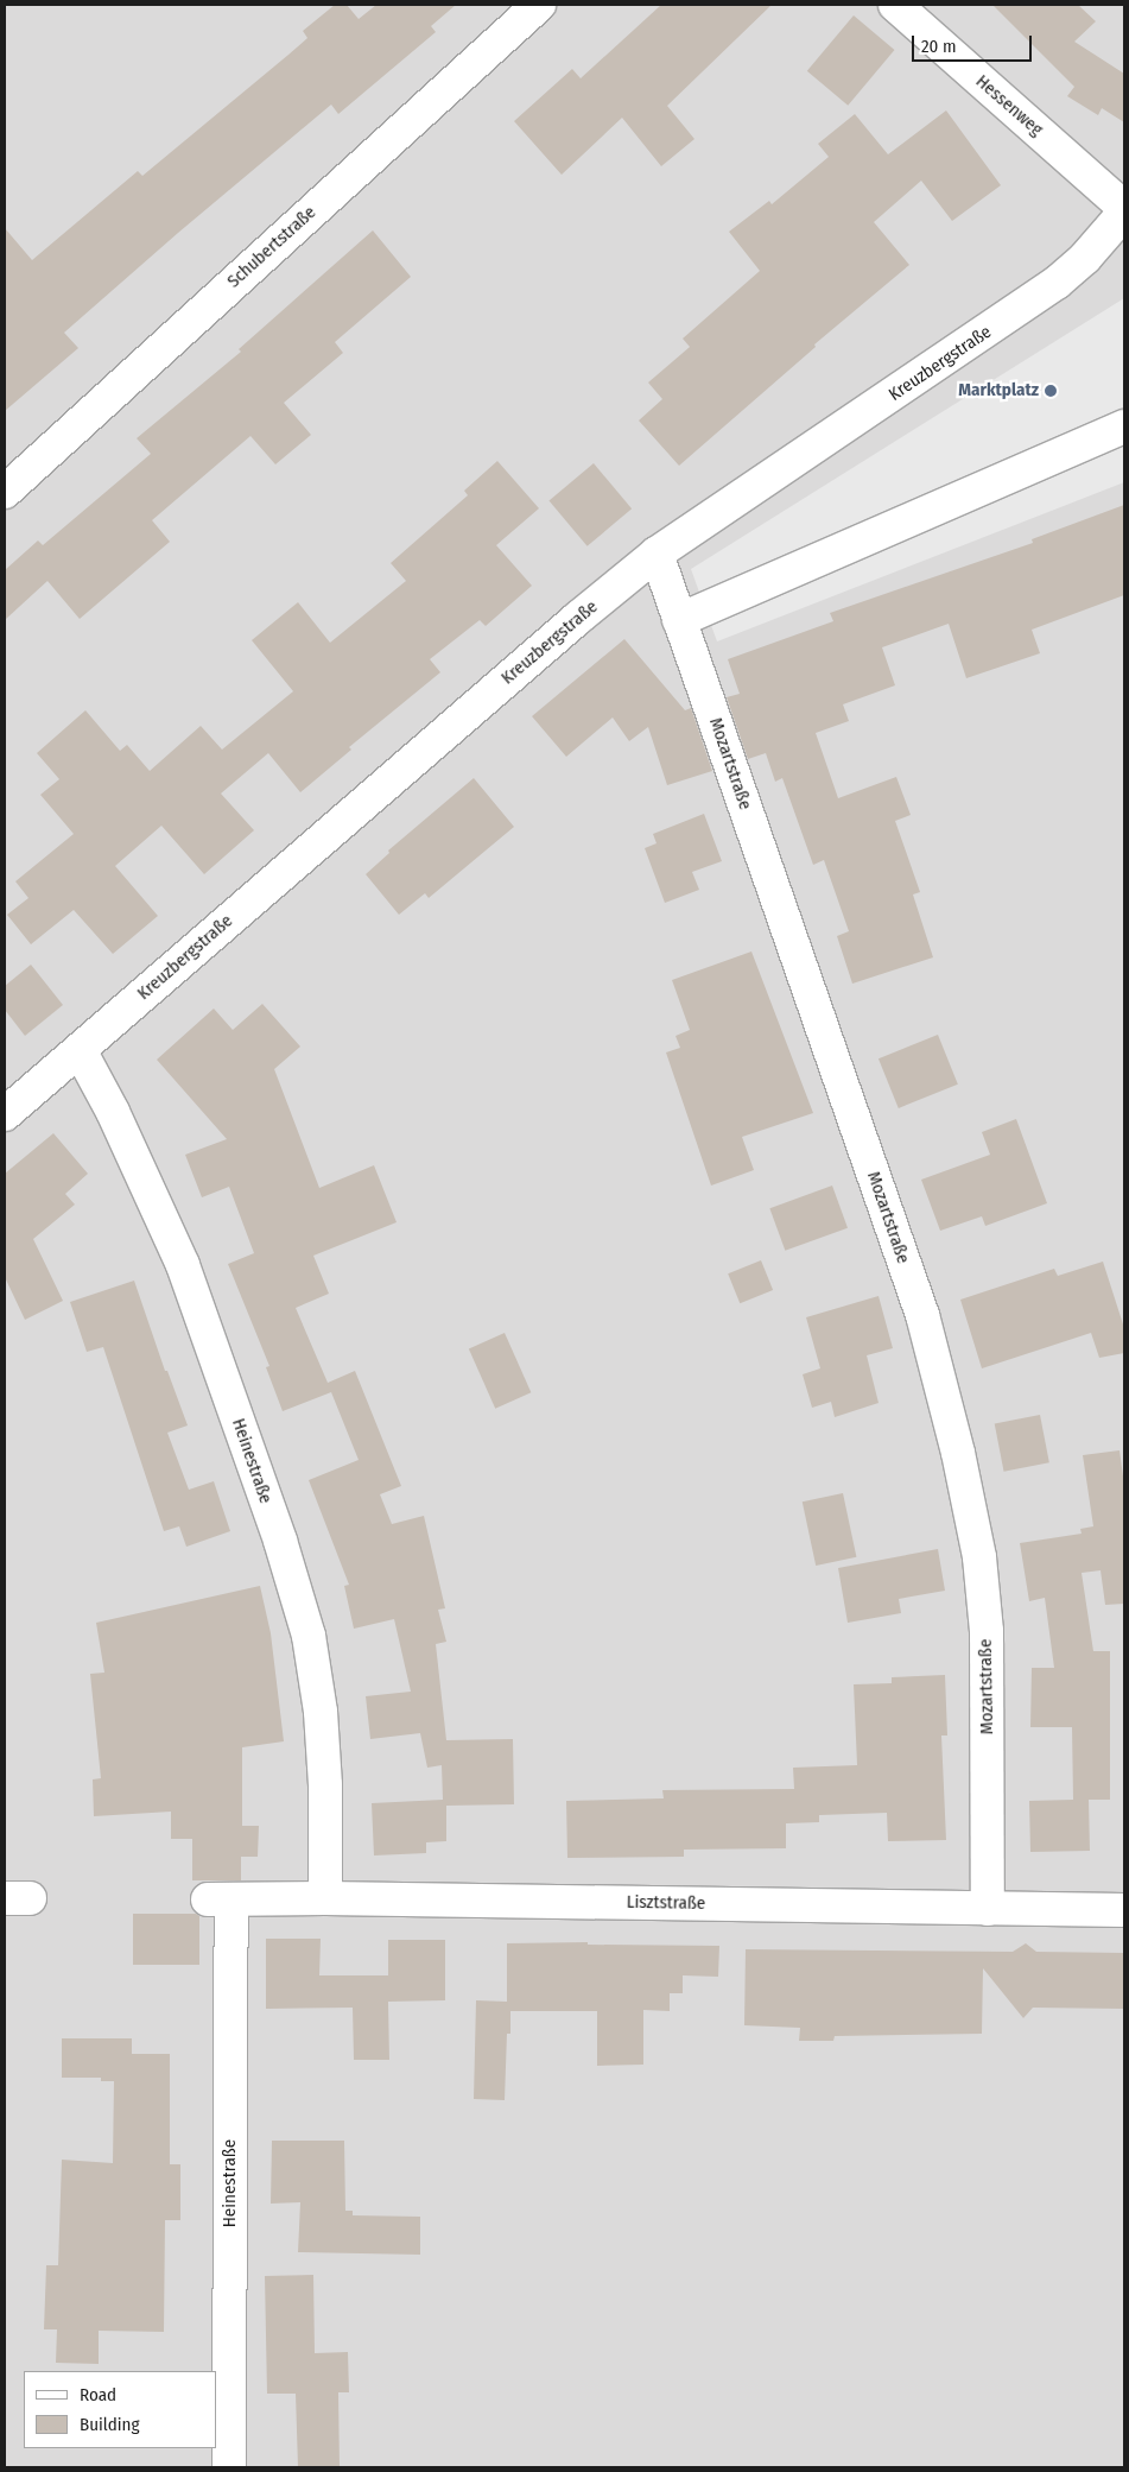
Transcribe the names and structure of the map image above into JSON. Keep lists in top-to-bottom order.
{
  "streets": {
    "street": [
      "Hessenweg",
      "Schubertstraße",
      "Kreuzbergstraße",
      "Mozartstraße",
      "Heinestraße",
      "Lisztstraße"
    ]
  },
  "crossings": [
    ["Kreuzbergstraße", "Mozartstraße"],
    ["Kreuzbergstraße", "Heinestraße"],
    ["Mozartstraße", "Lisztstraße"],
    ["Heinestraße", "Lisztstraße"]
  ],
  "places": ["Marktplatz"],
  "legend": ["Road", "Building"],
  "scale_bar": "20 m"
}
